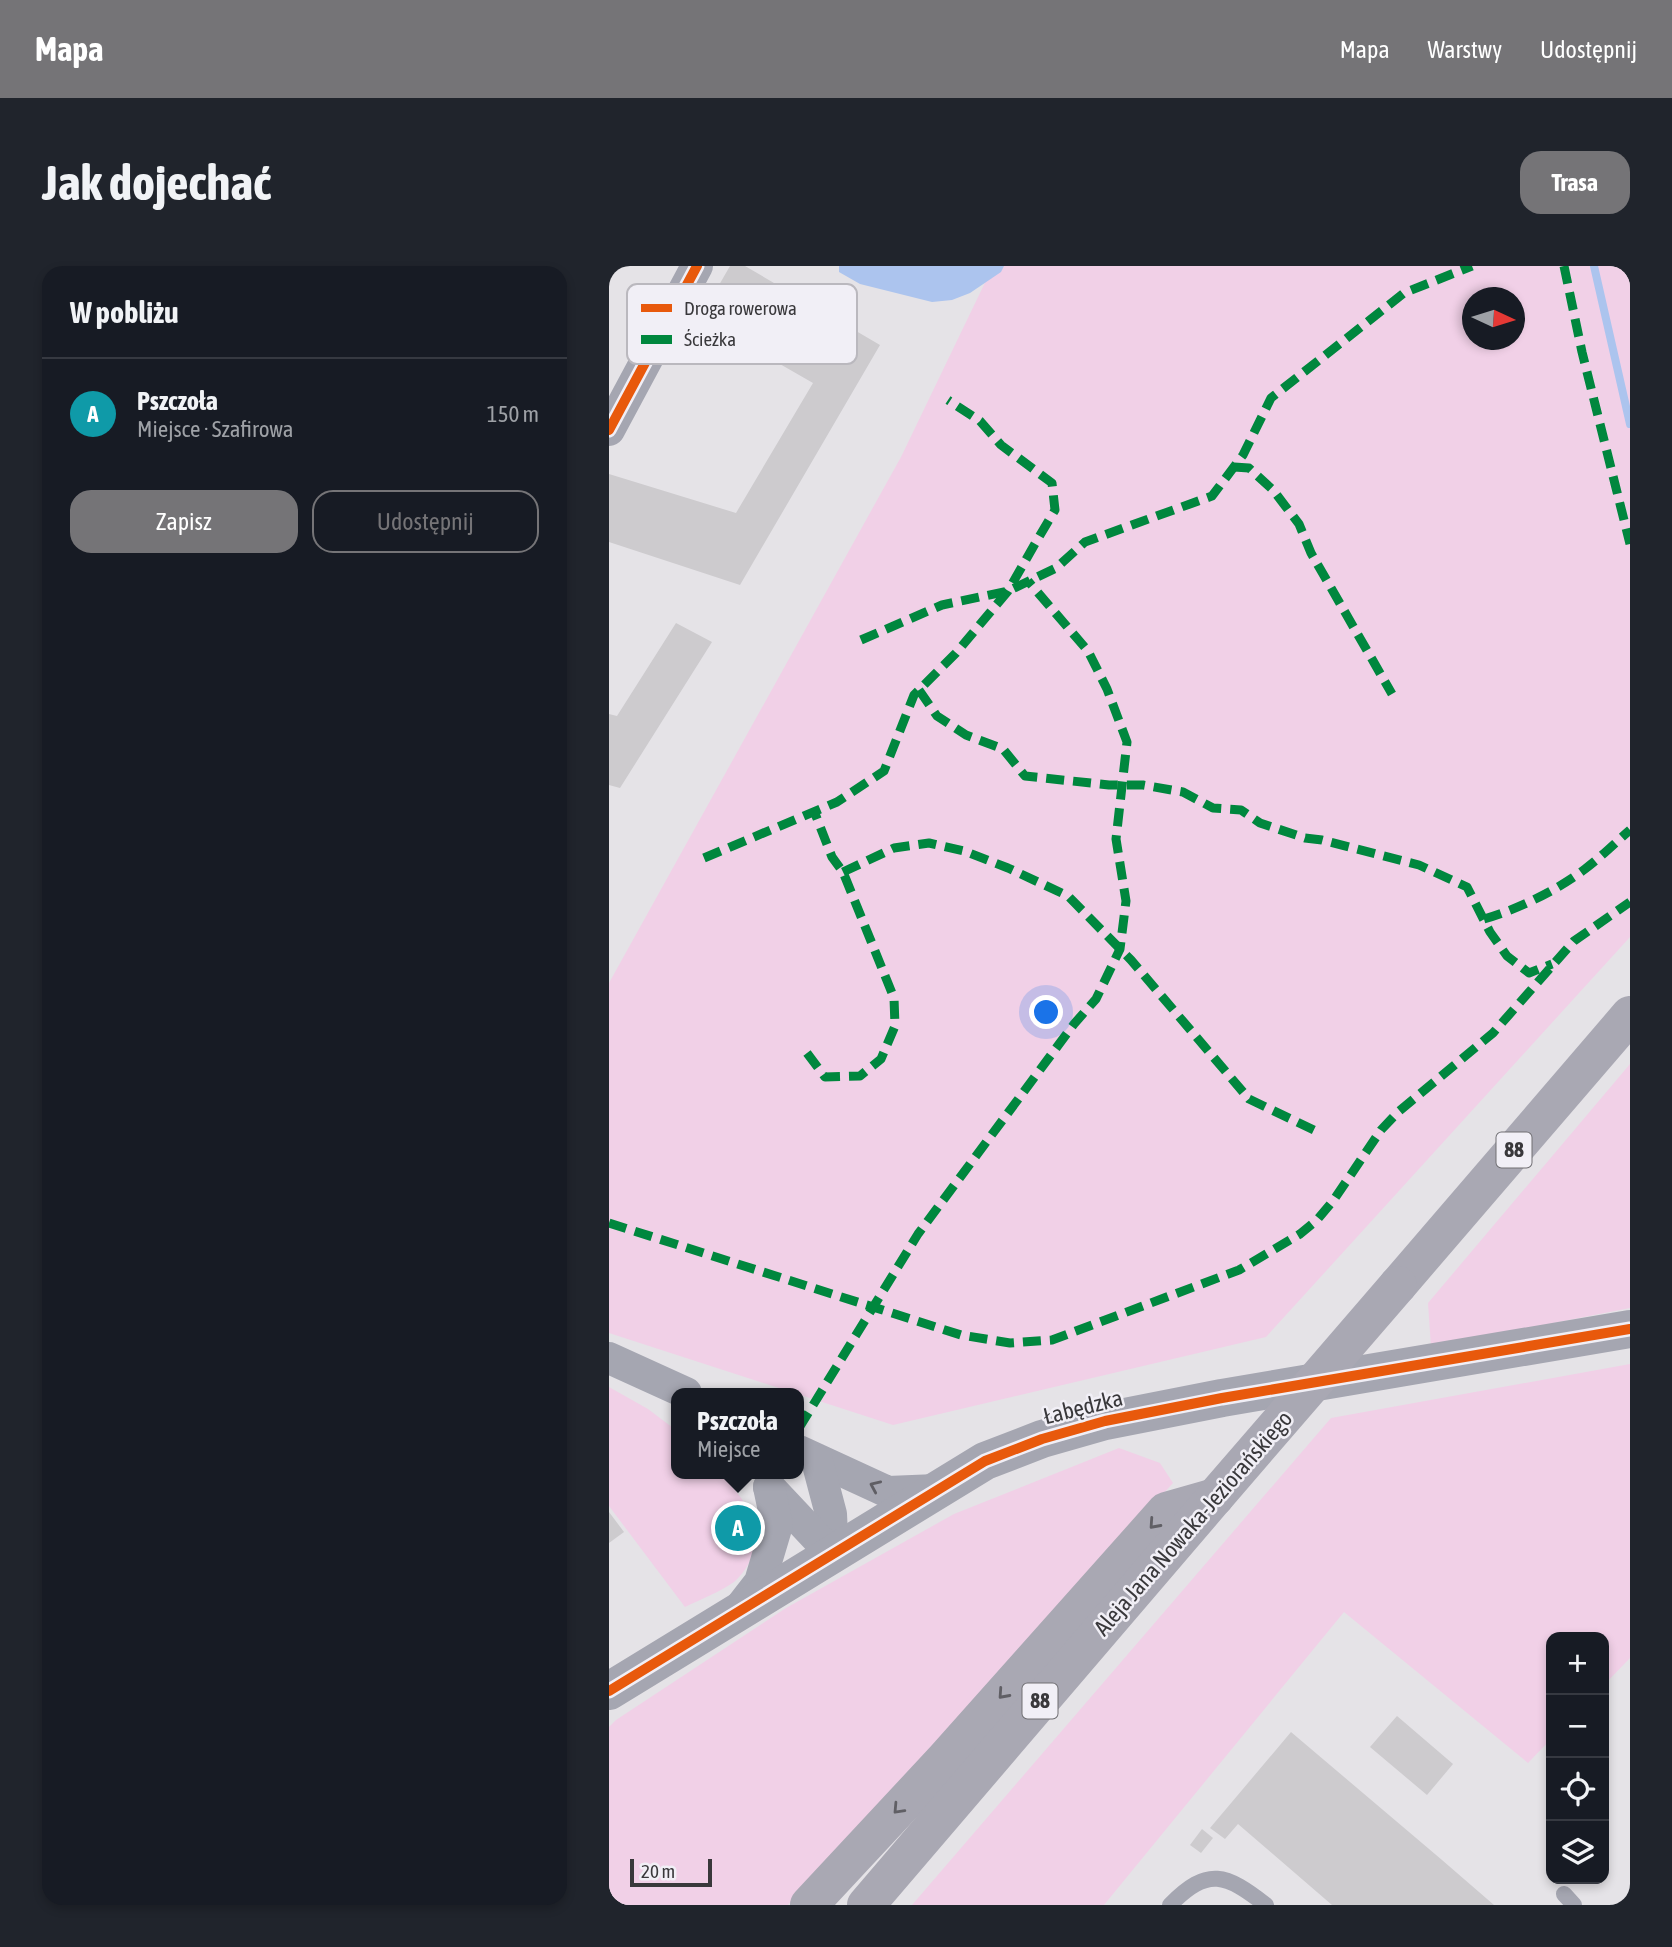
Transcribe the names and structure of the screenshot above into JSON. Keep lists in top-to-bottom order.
{
  "streets": {
    "main road": ["88", "Aleja Jana Nowaka-Jeziorańskiego"],
    "street": ["Łabędzka"]
  },
  "legend": ["Droga rowerowa", "Ścieżka"],
  "scale_bar": "20 m",
  "north": "right",
  "page": {
    "header": "Mapa",
    "nav": ["Mapa", "Warstwy", "Udostępnij"],
    "buttons": [
      "Trasa",
      ["Zapisz", "Udostępnij"]
    ],
    "title": "Jak dojechać",
    "heading": "W pobliżu",
    "list": [
      {
        "mark": "A",
        "name": "Pszczoła",
        "note": "Miejsce · Szafirowa",
        "value": "150 m"
      }
    ],
    "popup": ["Pszczoła", "Miejsce"],
    "pins": "A",
    "map_buttons": ["+", "−"],
    "scale": "20 m"
  }
}
